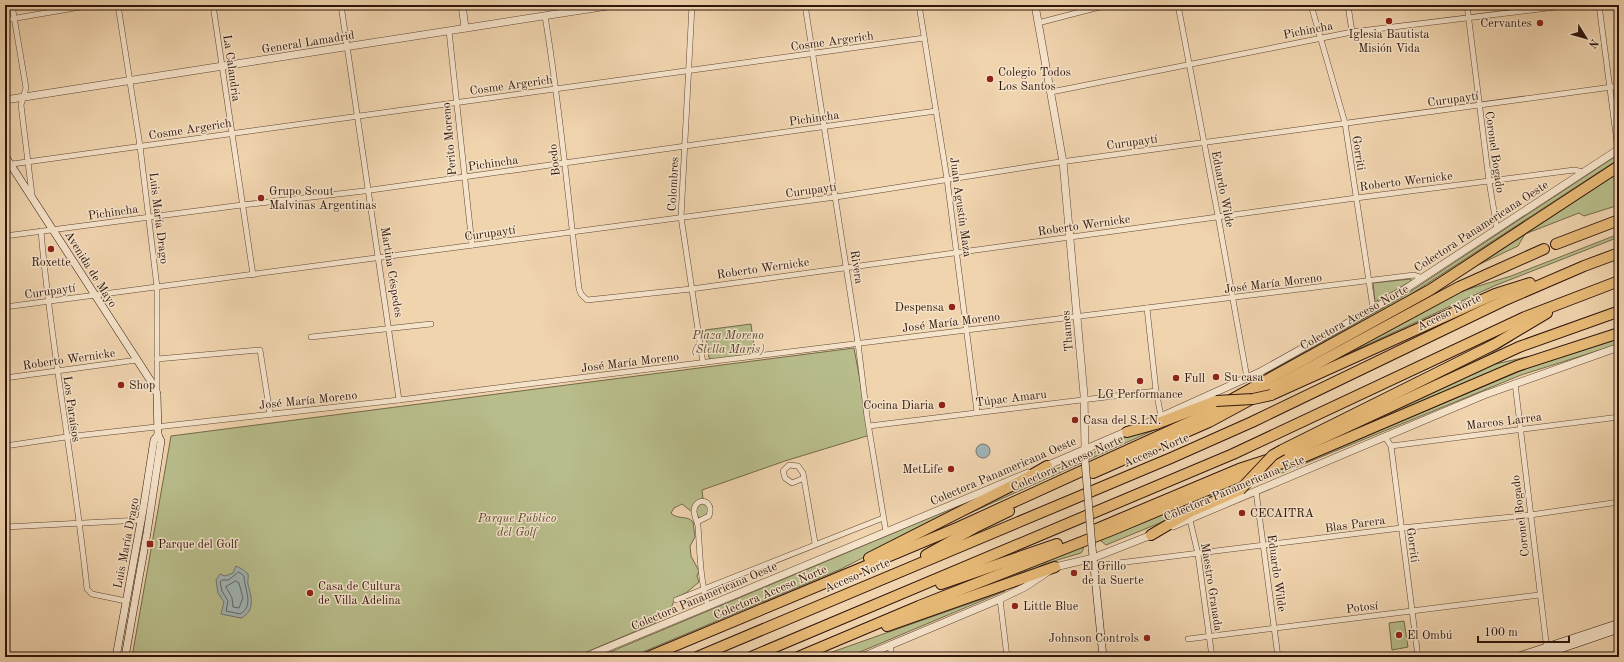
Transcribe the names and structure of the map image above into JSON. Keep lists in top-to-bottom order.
{
  "streets": {
    "highway": ["Acceso Norte", "Colectora Acceso Norte"],
    "street": [
      "Pichincha",
      "Cosme Argerich",
      "General Lamadrid",
      "La Calandria",
      "Curupaytí",
      "Perito Moreno",
      "Coronel Bogado",
      "Gorriti",
      "Boedo",
      "Roberto Wernicke",
      "Colombres",
      "Eduardo Wilde",
      "Juan Agustín Maza",
      "Luis María Drago",
      "Colectora Panamericana Oeste",
      "Rivera",
      "Avenida de Mayo",
      "Martina Céspedes",
      "José María Moreno",
      "Thames",
      "Túpac Amaru",
      "Los Paraísos",
      "Marcos Larrea",
      "Colectora Panamericana Este",
      "Blas Parera",
      "Maestro Granada",
      "Potosí"
    ]
  },
  "crossings": [
    ["Pichincha", "La Calandria"],
    ["Pichincha", "Perito Moreno"],
    ["Pichincha", "Coronel Bogado"],
    ["Pichincha", "Gorriti"],
    ["Pichincha", "Boedo"],
    ["Pichincha", "Colombres"],
    ["Pichincha", "Eduardo Wilde"],
    ["Pichincha", "Juan Agustín Maza"],
    ["Pichincha", "Luis María Drago"],
    ["Pichincha", "Rivera"],
    ["Pichincha", "Avenida de Mayo"],
    ["Pichincha", "Martina Céspedes"],
    ["Pichincha", "Thames"],
    ["Pichincha", "Los Paraísos"],
    ["Cosme Argerich", "La Calandria"],
    ["Cosme Argerich", "Perito Moreno"],
    ["Cosme Argerich", "Boedo"],
    ["Cosme Argerich", "Colombres"],
    ["Cosme Argerich", "Juan Agustín Maza"],
    ["Cosme Argerich", "Luis María Drago"],
    ["Cosme Argerich", "Rivera"],
    ["Cosme Argerich", "Avenida de Mayo"],
    ["Cosme Argerich", "Martina Céspedes"],
    ["General Lamadrid", "La Calandria"],
    ["General Lamadrid", "Perito Moreno"],
    ["General Lamadrid", "Boedo"],
    ["General Lamadrid", "Luis María Drago"],
    ["General Lamadrid", "Martina Céspedes"],
    ["La Calandria", "Curupaytí"],
    ["Curupaytí", "Perito Moreno"],
    ["Curupaytí", "Coronel Bogado"],
    ["Curupaytí", "Gorriti"],
    ["Curupaytí", "Boedo"],
    ["Curupaytí", "Colombres"],
    ["Curupaytí", "Eduardo Wilde"],
    ["Curupaytí", "Juan Agustín Maza"],
    ["Curupaytí", "Luis María Drago"],
    ["Curupaytí", "Rivera"],
    ["Curupaytí", "Avenida de Mayo"],
    ["Curupaytí", "Martina Céspedes"],
    ["Curupaytí", "Thames"],
    ["Curupaytí", "Los Paraísos"],
    ["Coronel Bogado", "Roberto Wernicke"],
    ["Coronel Bogado", "Colectora Panamericana Oeste"],
    ["Coronel Bogado", "Marcos Larrea"],
    ["Coronel Bogado", "Colectora Panamericana Este"],
    ["Coronel Bogado", "Blas Parera"],
    ["Coronel Bogado", "Potosí"],
    ["Gorriti", "Roberto Wernicke"],
    ["Gorriti", "Colectora Panamericana Oeste"],
    ["Gorriti", "José María Moreno"],
    ["Gorriti", "Marcos Larrea"],
    ["Gorriti", "Colectora Panamericana Este"],
    ["Gorriti", "Blas Parera"],
    ["Gorriti", "Potosí"],
    ["Boedo", "Roberto Wernicke"],
    ["Roberto Wernicke", "Colombres"],
    ["Roberto Wernicke", "Eduardo Wilde"],
    ["Roberto Wernicke", "Juan Agustín Maza"],
    ["Roberto Wernicke", "Colectora Panamericana Oeste"],
    ["Roberto Wernicke", "Rivera"],
    ["Roberto Wernicke", "Avenida de Mayo"],
    ["Roberto Wernicke", "Thames"],
    ["Roberto Wernicke", "Los Paraísos"],
    ["Colombres", "José María Moreno"],
    ["Eduardo Wilde", "Colectora Panamericana Oeste"],
    ["Eduardo Wilde", "José María Moreno"],
    ["Eduardo Wilde", "Colectora Panamericana Este"],
    ["Eduardo Wilde", "Blas Parera"],
    ["Eduardo Wilde", "Potosí"],
    ["Juan Agustín Maza", "José María Moreno"],
    ["Juan Agustín Maza", "Túpac Amaru"],
    ["Luis María Drago", "Avenida de Mayo"],
    ["Luis María Drago", "José María Moreno"],
    ["Luis María Drago", "Los Paraísos"],
    ["Colectora Panamericana Oeste", "Rivera"],
    ["Colectora Panamericana Oeste", "José María Moreno"],
    ["Colectora Panamericana Oeste", "Thames"],
    ["Rivera", "José María Moreno"],
    ["Rivera", "Túpac Amaru"],
    ["Martina Céspedes", "José María Moreno"],
    ["José María Moreno", "Thames"],
    ["José María Moreno", "Los Paraísos"],
    ["Thames", "Túpac Amaru"],
    ["Thames", "Colectora Panamericana Este"],
    ["Thames", "Blas Parera"],
    ["Colectora Panamericana Este", "Maestro Granada"],
    ["Blas Parera", "Maestro Granada"],
    ["Maestro Granada", "Potosí"]
  ],
  "parks": ["Plaza Moreno (Stella Maris)", "Parque Público del Golf"],
  "places": {
    "other": [
      "Iglesia Bautista Misión Vida",
      "Cervantes",
      "Colegio Todos Los Santos",
      "Grupo Scout Malvinas Argentinas",
      "Roxette",
      "Despensa",
      "Su casa",
      "Full",
      "LG Performance",
      "Shop",
      "Cocina Diaria",
      "Casa del S.I.N.",
      "MetLife",
      "CECAITRA",
      "El Grillo de la Suerte",
      "Casa de Cultura de Villa Adelina",
      "Little Blue",
      "El Ombú",
      "Johnson Controls"
    ],
    "transit": ["Parque del Golf"]
  },
  "scale_bar": "100 m",
  "north": "bottom right"
}
